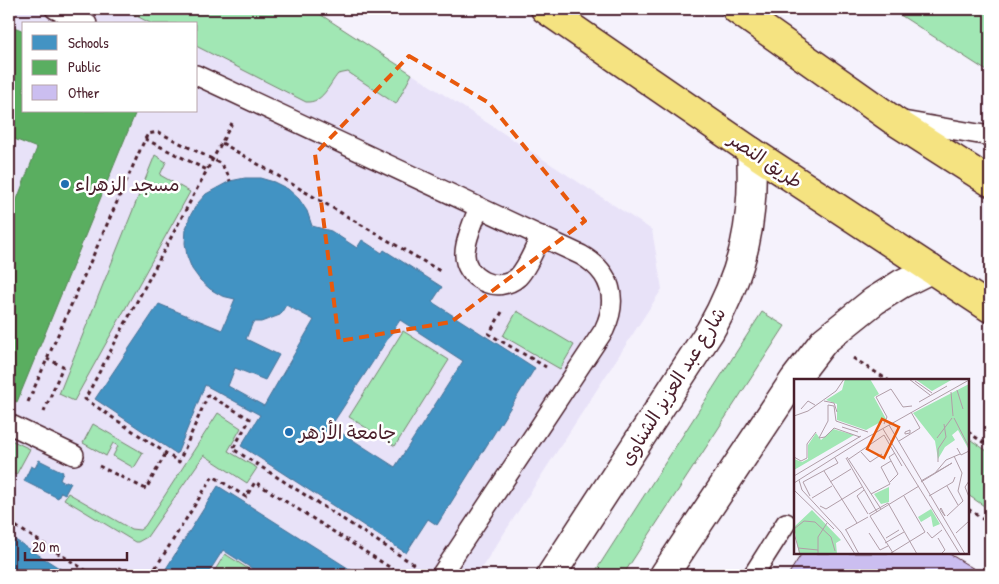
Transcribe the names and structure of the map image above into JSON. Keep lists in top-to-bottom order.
{
  "streets": {
    "highway": ["طريق النصر"],
    "street": ["شارع عبد العزيز الشناوى"]
  },
  "crossings": [
    ["طريق النصر", "شارع عبد العزيز الشناوى"]
  ],
  "places": ["مسجد الزهراء", "جامعة الأزهر"],
  "legend": ["Schools", "Public", "Other"],
  "scale_bar": "20 m"
}
